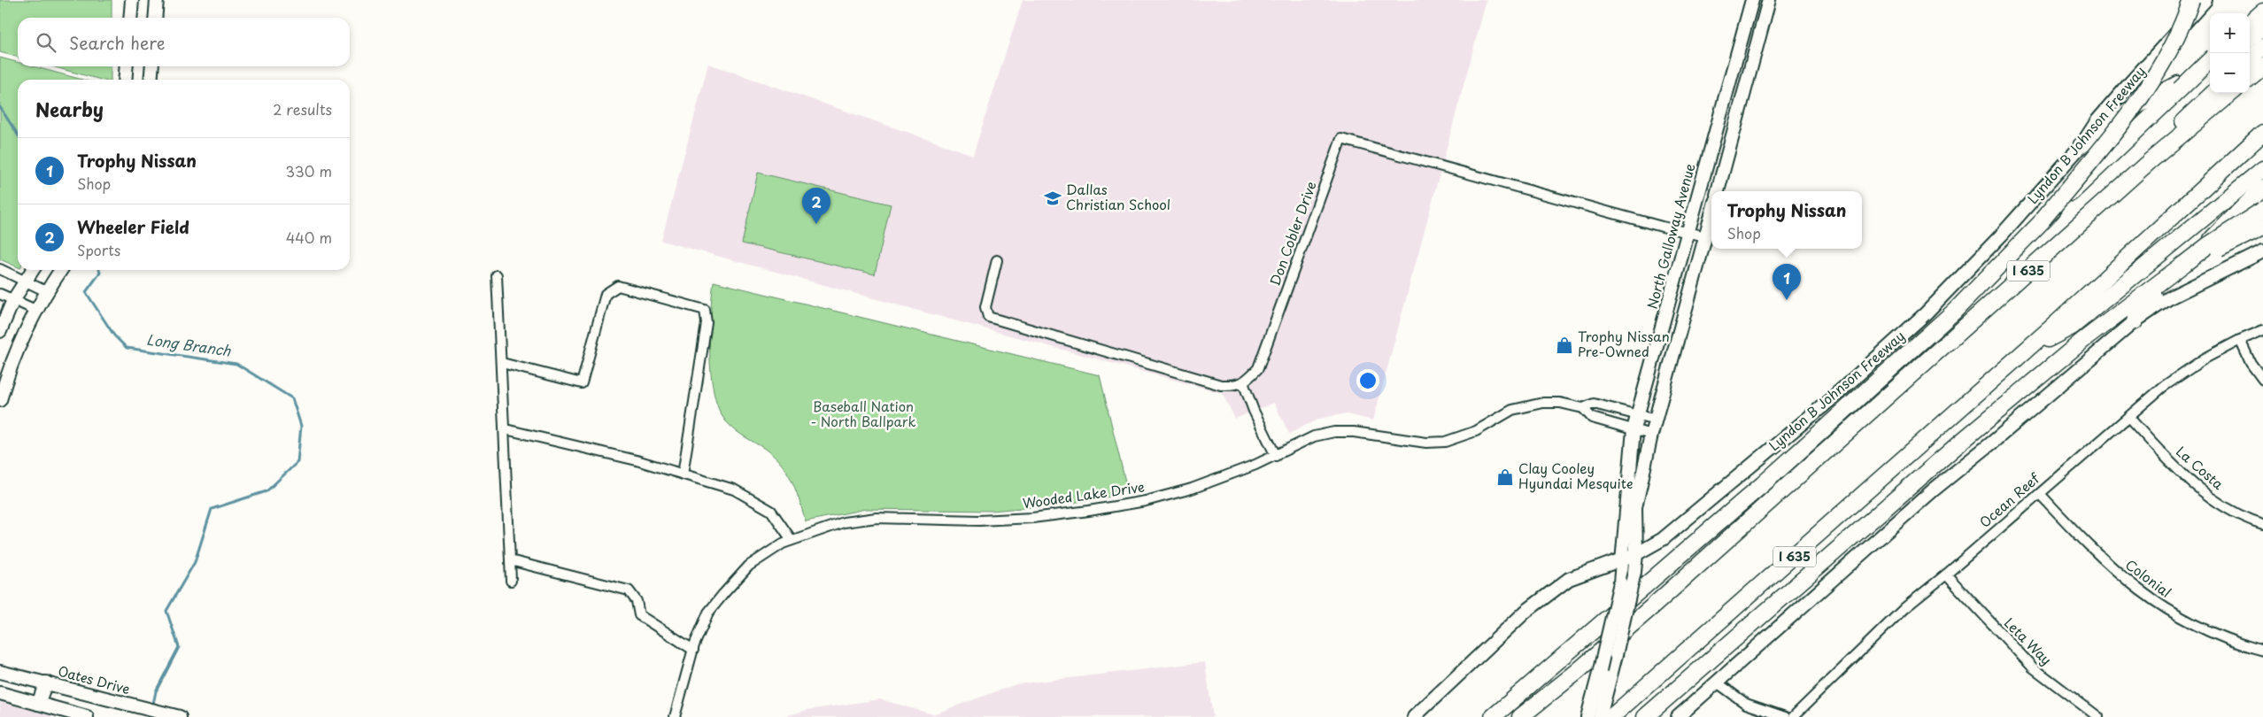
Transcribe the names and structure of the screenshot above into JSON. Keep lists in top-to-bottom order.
{
  "streets": {
    "highway": ["I 635"],
    "main road": ["Lyndon B Johnson Freeway", "North Galloway Avenue", "Oates Drive"],
    "street": [
      "Don Cobler Drive",
      "La Costa",
      "Wooded Lake Drive",
      "Ocean Reef",
      "Colonial",
      "Leta Way"
    ]
  },
  "crossings": [
    ["Lyndon B Johnson Freeway", "North Galloway Avenue"],
    ["Don Cobler Drive", "North Galloway Avenue"],
    ["North Galloway Avenue", "Wooded Lake Drive"],
    ["La Costa", "Ocean Reef"],
    ["Ocean Reef", "Colonial"],
    ["Ocean Reef", "Leta Way"]
  ],
  "water": ["Long Branch"],
  "parks": ["Baseball Nation - North Ballpark"],
  "places": {
    "school or university": ["Dallas Christian School"],
    "shop": ["Trophy Nissan Pre-Owned", "Clay Cooley Hyundai Mesquite"]
  },
  "page": {
    "map_buttons": ["+", "−"],
    "search": "Search here",
    "heading": ["Nearby", "2 results"],
    "list": [
      {
        "mark": "1",
        "name": "Trophy Nissan",
        "note": "Shop",
        "value": "330 m"
      },
      {
        "mark": "2",
        "name": "Wheeler Field",
        "note": "Sports",
        "value": "440 m"
      }
    ],
    "pins": ["2", "1"],
    "popup": ["Trophy Nissan", "Shop"]
  }
}
